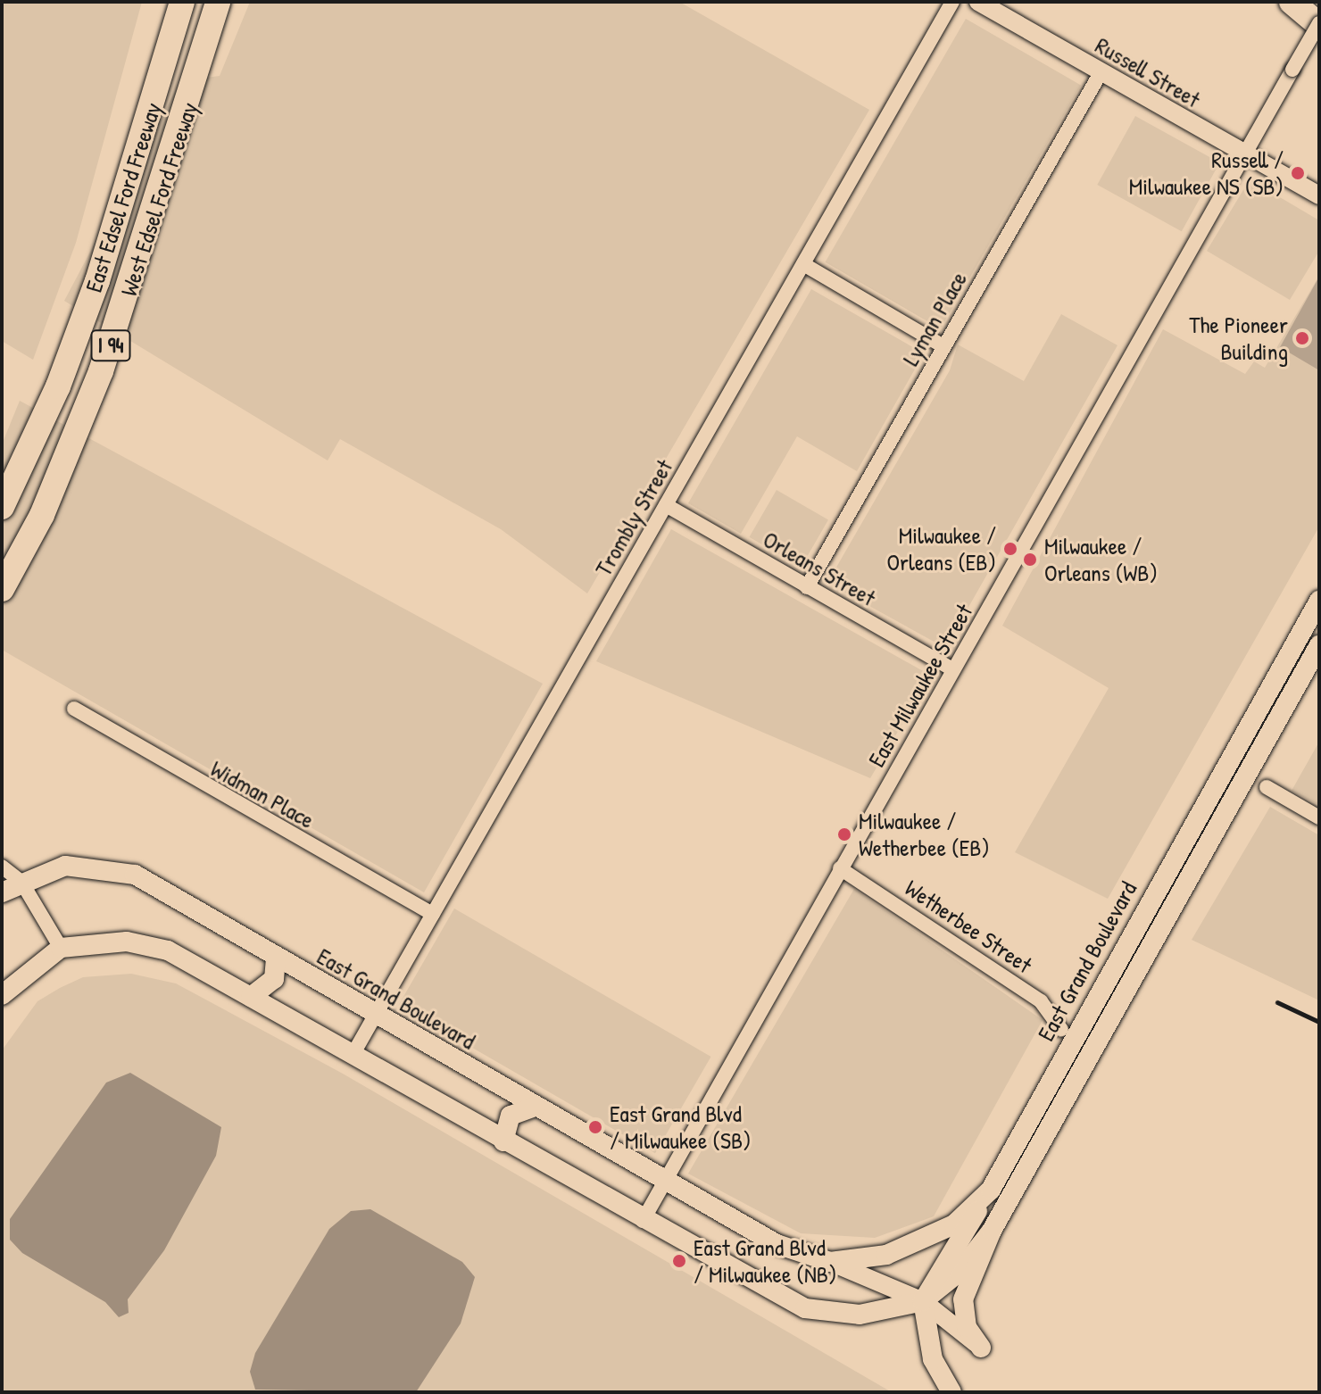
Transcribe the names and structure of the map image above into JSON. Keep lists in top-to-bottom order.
{
  "streets": {
    "highway": ["East Edsel Ford Freeway", "West Edsel Ford Freeway", "I 94"],
    "main road": ["East Grand Boulevard"],
    "street": [
      "Russell Street",
      "Lyman Place",
      "Trombly Street",
      "Orleans Street",
      "East Milwaukee Street",
      "Widman Place",
      "Wetherbee Street"
    ]
  },
  "crossings": [
    ["Russell Street", "Lyman Place"],
    ["Russell Street", "East Milwaukee Street"],
    ["Lyman Place", "Orleans Street"],
    ["Trombly Street", "Orleans Street"],
    ["Trombly Street", "Widman Place"],
    ["Trombly Street", "East Grand Boulevard"],
    ["Orleans Street", "East Milwaukee Street"],
    ["East Milwaukee Street", "Wetherbee Street"],
    ["East Milwaukee Street", "East Grand Boulevard"]
  ],
  "places": [
    "Russell / Milwaukee NS (SB)",
    "The Pioneer Building",
    "Milwaukee / Orleans (EB)",
    "Milwaukee / Orleans (WB)",
    "Milwaukee / Wetherbee (EB)",
    "East Grand Blvd / Milwaukee (SB)",
    "East Grand Blvd / Milwaukee (NB)"
  ]
}
